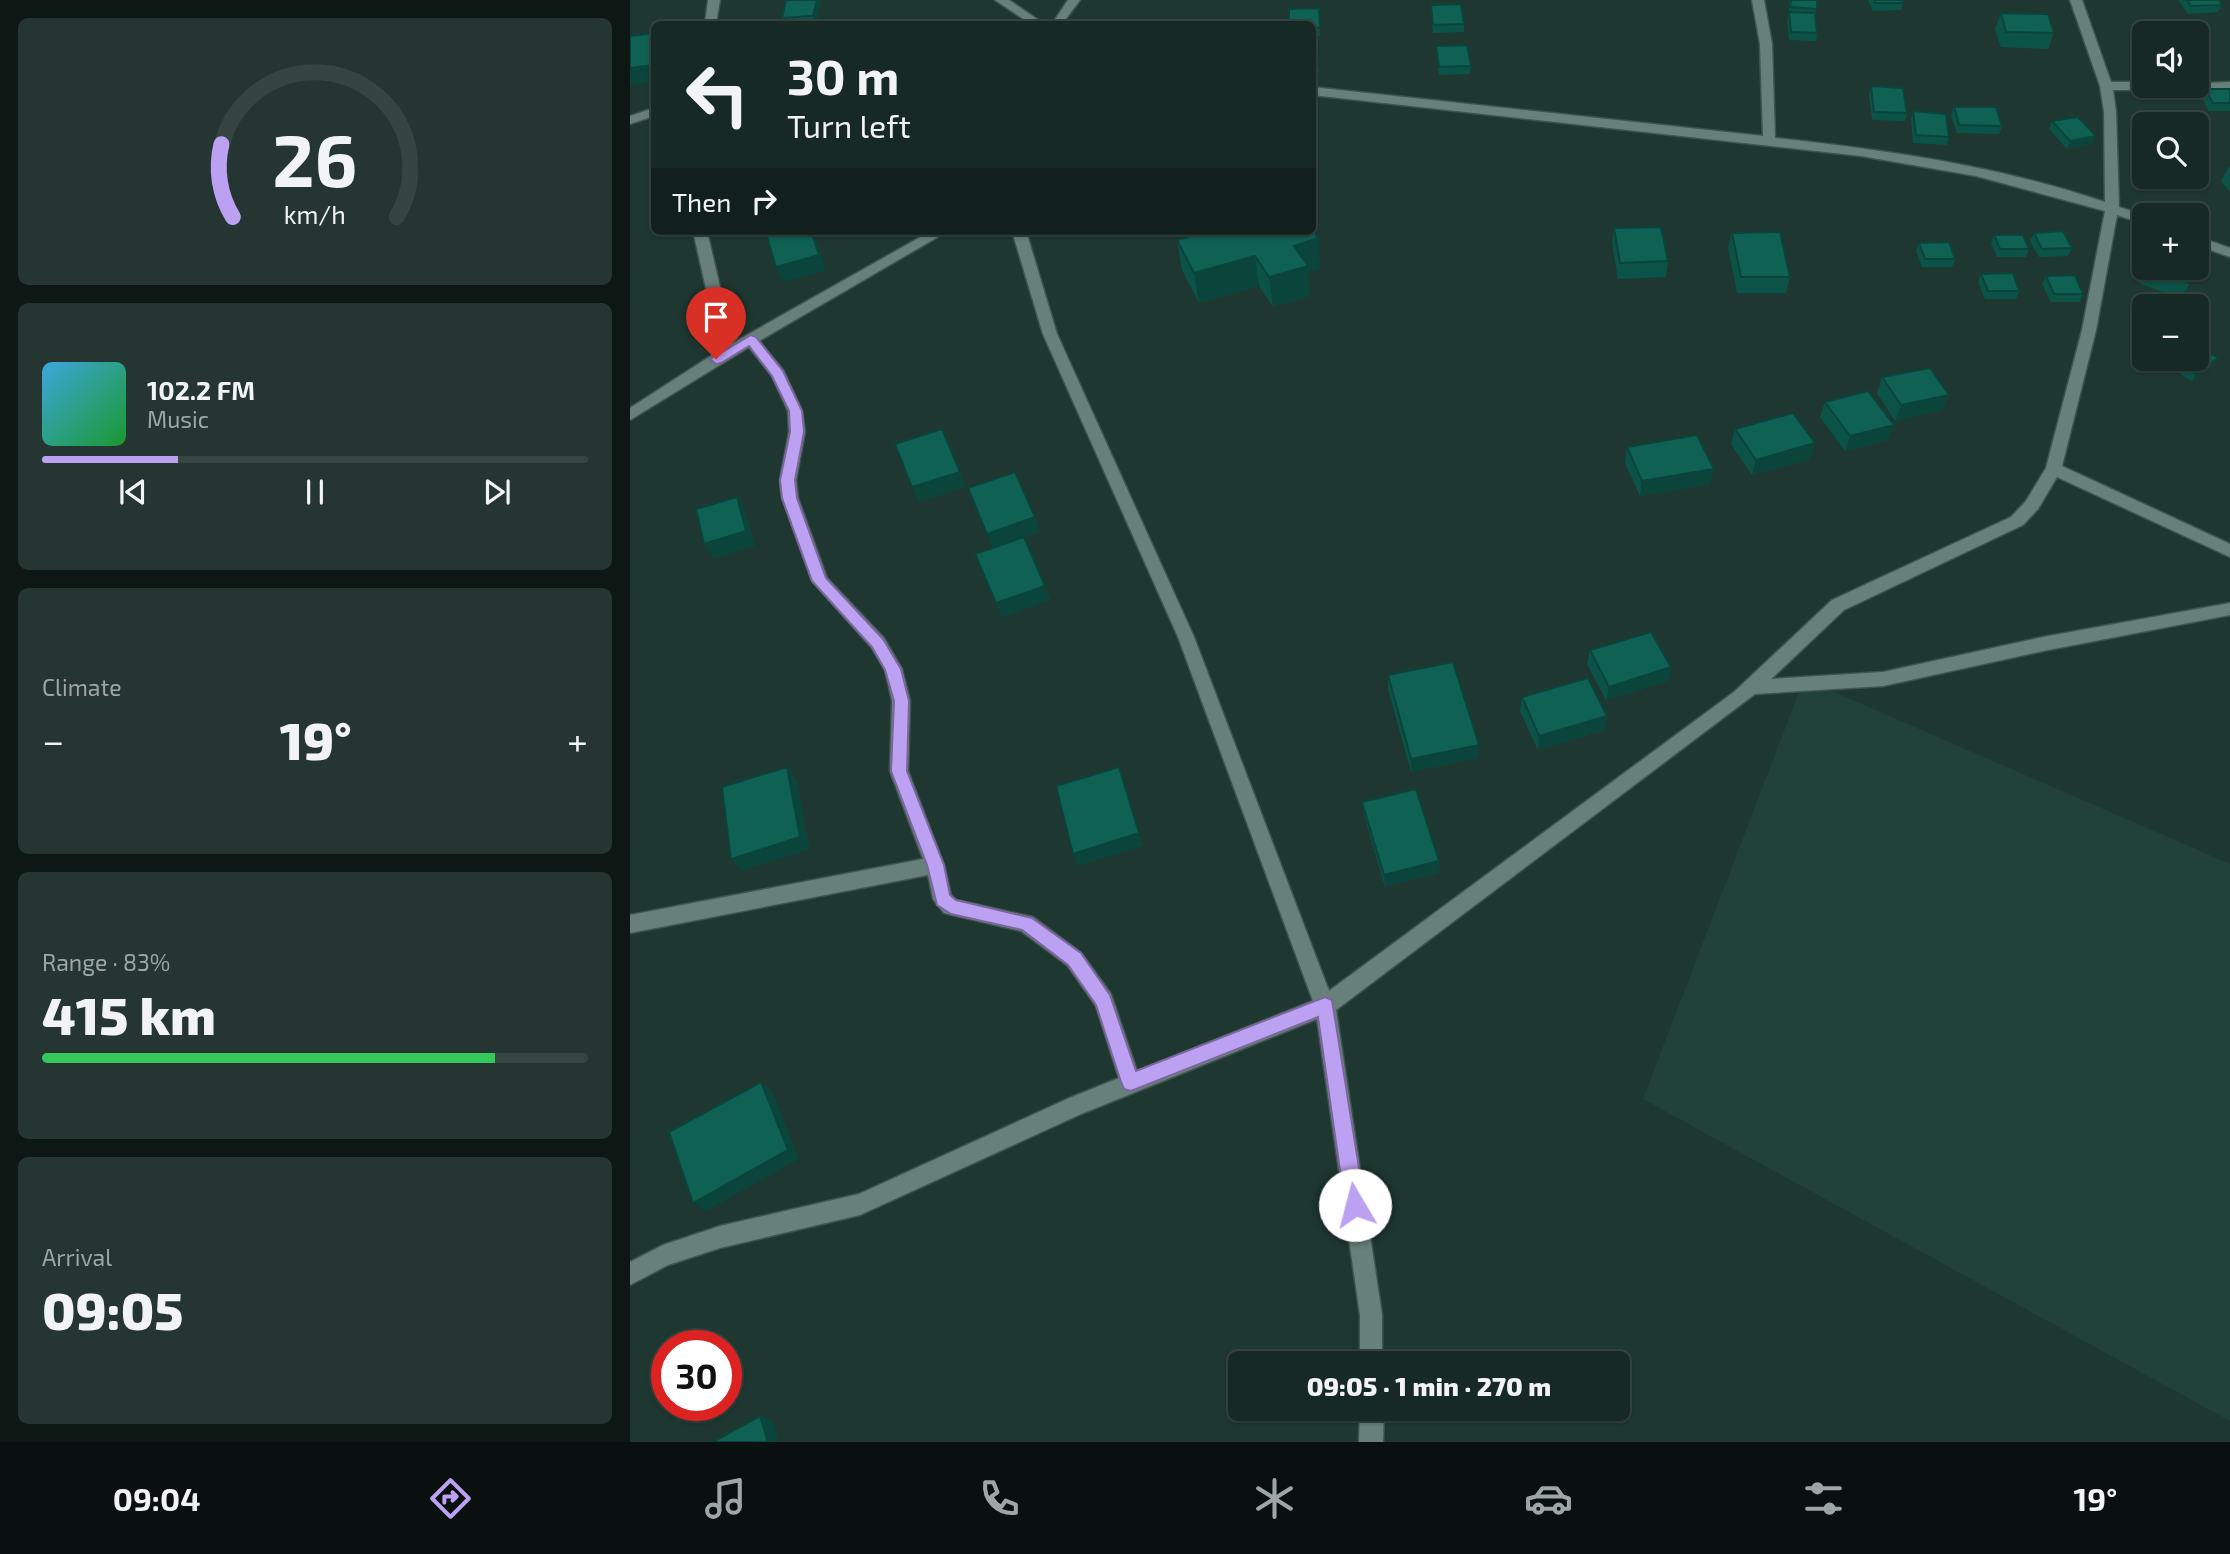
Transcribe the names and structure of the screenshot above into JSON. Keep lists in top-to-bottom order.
{
  "page": {
    "map_buttons": ["+", "−"],
    "turn": ["30 m", "Turn left"],
    "then": "Then",
    "song": ["102.2 FM", "Music"],
    "tile": [
      "Climate",
      ["Range · 83%", "415 km"],
      ["Arrival", "09:05"]
    ],
    "heat": ["−", "19°", "+"],
    "limit": "30",
    "trip": "09:05 · 1 min · 270 m",
    "tabs": ["09:04", "19°"],
    "gauge": ["26", "km/h"]
  }
}
